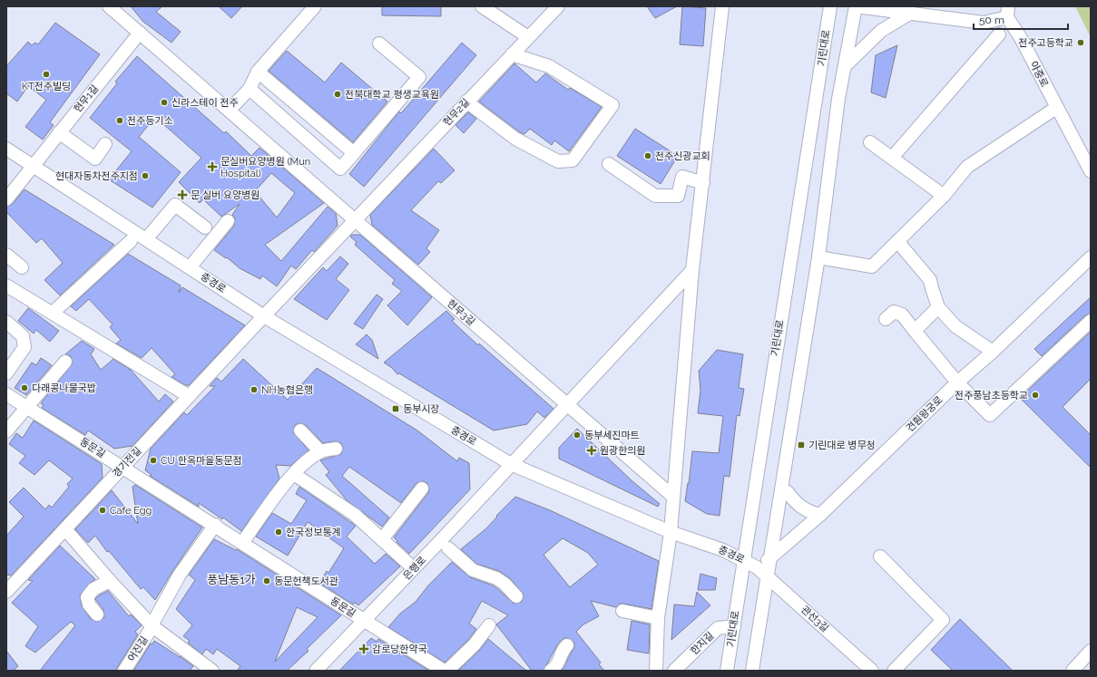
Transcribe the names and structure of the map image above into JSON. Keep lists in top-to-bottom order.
{
  "streets": {
    "street": [
      "기린대로",
      "아중로",
      "현무1길",
      "현무2길",
      "충경로",
      "현무3길",
      "견훤왕궁로",
      "동문길",
      "경기전길",
      "은행로",
      "관선3길",
      "한지길",
      "어진길"
    ]
  },
  "crossings": [
    ["기린대로", "충경로"],
    ["기린대로", "한지길"],
    ["현무1길", "충경로"],
    ["현무2길", "충경로"],
    ["현무2길", "현무3길"],
    ["현무2길", "경기전길"],
    ["충경로", "견훤왕궁로"],
    ["충경로", "경기전길"],
    ["충경로", "은행로"],
    ["충경로", "관선3길"],
    ["견훤왕궁로", "관선3길"],
    ["동문길", "경기전길"],
    ["동문길", "은행로"]
  ],
  "districts": ["풍남동1가"],
  "places": {
    "other": [
      "전주고등학교",
      "KT전주빌딩",
      "전북대학교 평생교육원",
      "신라스테이 전주",
      "전주등기소",
      "전주신광교회",
      "현대자동차전주지점",
      "다래콩나물국밥",
      "NH농협은행",
      "전주풍남초등학교",
      "동부세진마트",
      "CU 한옥마을동문점",
      "Cafe Egg",
      "한국정보통계",
      "동문헌책도서관"
    ],
    "health": [
      "문실버요양병원 (Mun Hospital)",
      "문 실버 요양병원",
      "원광한의원",
      "감로당한약국"
    ],
    "transit": ["동부시장", "기린대로 병무청"]
  },
  "scale_bar": "50 m"
}
